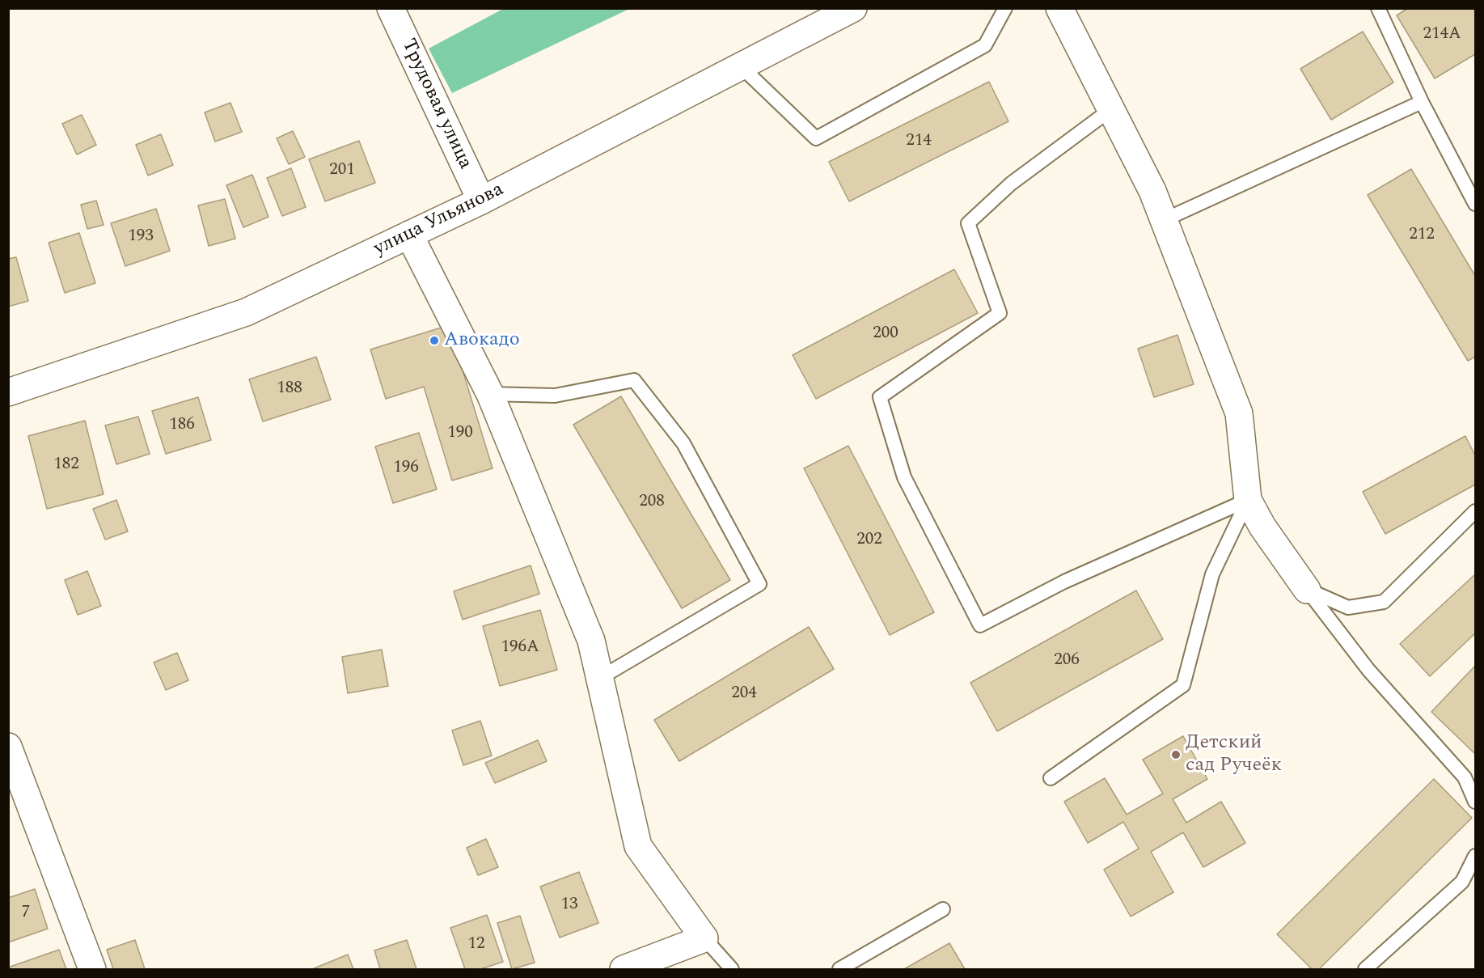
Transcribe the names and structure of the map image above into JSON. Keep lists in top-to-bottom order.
{
  "streets": {
    "street": ["Трудовая улица", "улица Ульянова"]
  },
  "crossings": [
    ["Трудовая улица", "улица Ульянова"]
  ],
  "places": ["Авокадо", "Детский сад Ручеёк"],
  "house_numbers": [
    "214А",
    "214",
    "201",
    "212",
    "193",
    "200",
    "188",
    "186",
    "190",
    "182",
    "196",
    "208",
    "202",
    "196А",
    "206",
    "204",
    "13",
    "7",
    "12"
  ]
}
